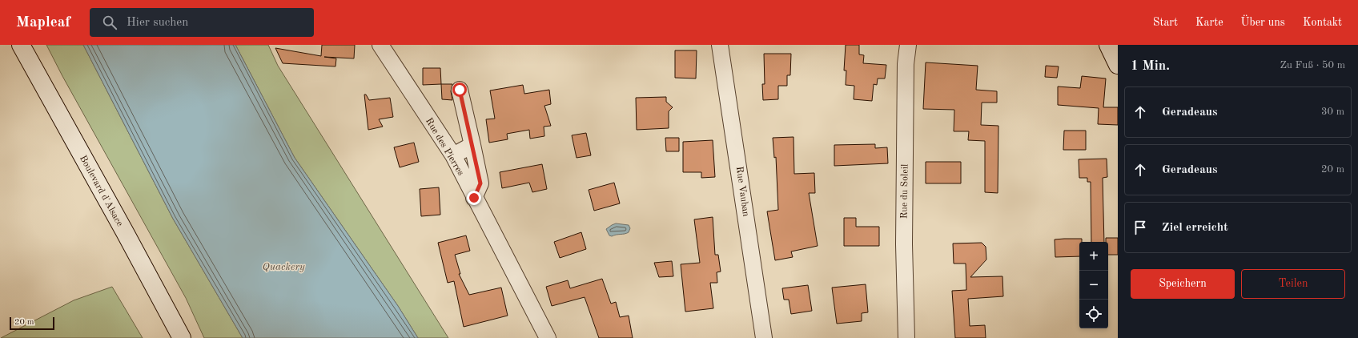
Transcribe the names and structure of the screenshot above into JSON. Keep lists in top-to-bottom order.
{
  "streets": {
    "street": [
      "Rue des Pierres",
      "Boulevard d'Alsace",
      "Rue Vauban",
      "Rue du Soleil"
    ]
  },
  "water": ["Quackery"],
  "scale_bar": "20 m",
  "page": {
    "header": "Mapleaf",
    "search": "Hier suchen",
    "nav": [
      "Start",
      "Karte",
      "Über uns",
      "Kontakt"
    ],
    "heading": ["1 Min.", "Zu Fuß · 50 m"],
    "list": [
      ["Geradeaus", "30 m"],
      ["Geradeaus", "20 m"],
      "Ziel erreicht"
    ],
    "map_buttons": ["+", "−"],
    "buttons": ["Speichern", "Teilen"],
    "scale": "20 m"
  }
}
